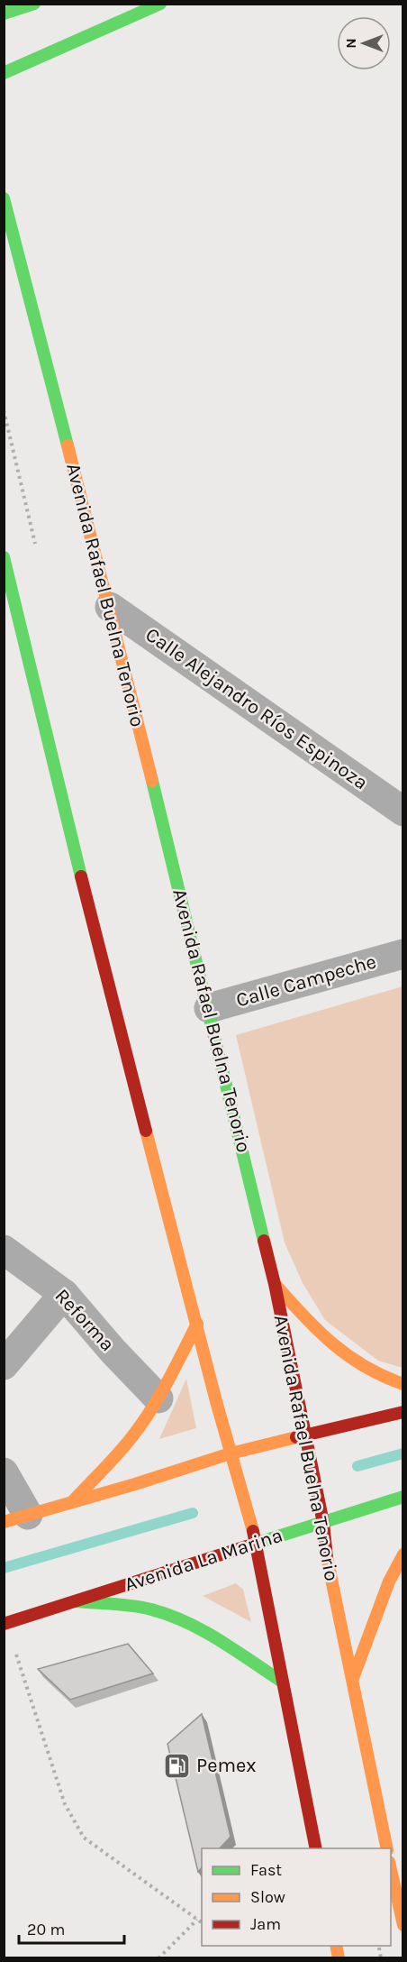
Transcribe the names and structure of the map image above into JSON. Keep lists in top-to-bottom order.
{
  "streets": {
    "main road": ["Avenida Rafael Buelna Tenorio", "Avenida La Marina"],
    "street": ["Calle Alejandro Ríos Espinoza", "Calle Campeche", "Reforma"]
  },
  "crossings": [
    ["Avenida Rafael Buelna Tenorio", "Calle Alejandro Ríos Espinoza"],
    ["Avenida Rafael Buelna Tenorio", "Calle Campeche"],
    ["Avenida Rafael Buelna Tenorio", "Avenida La Marina"]
  ],
  "places": {
    "fuel station": ["Pemex"]
  },
  "legend": ["Fast", "Slow", "Jam"],
  "scale_bar": "20 m",
  "north": "left"
}
